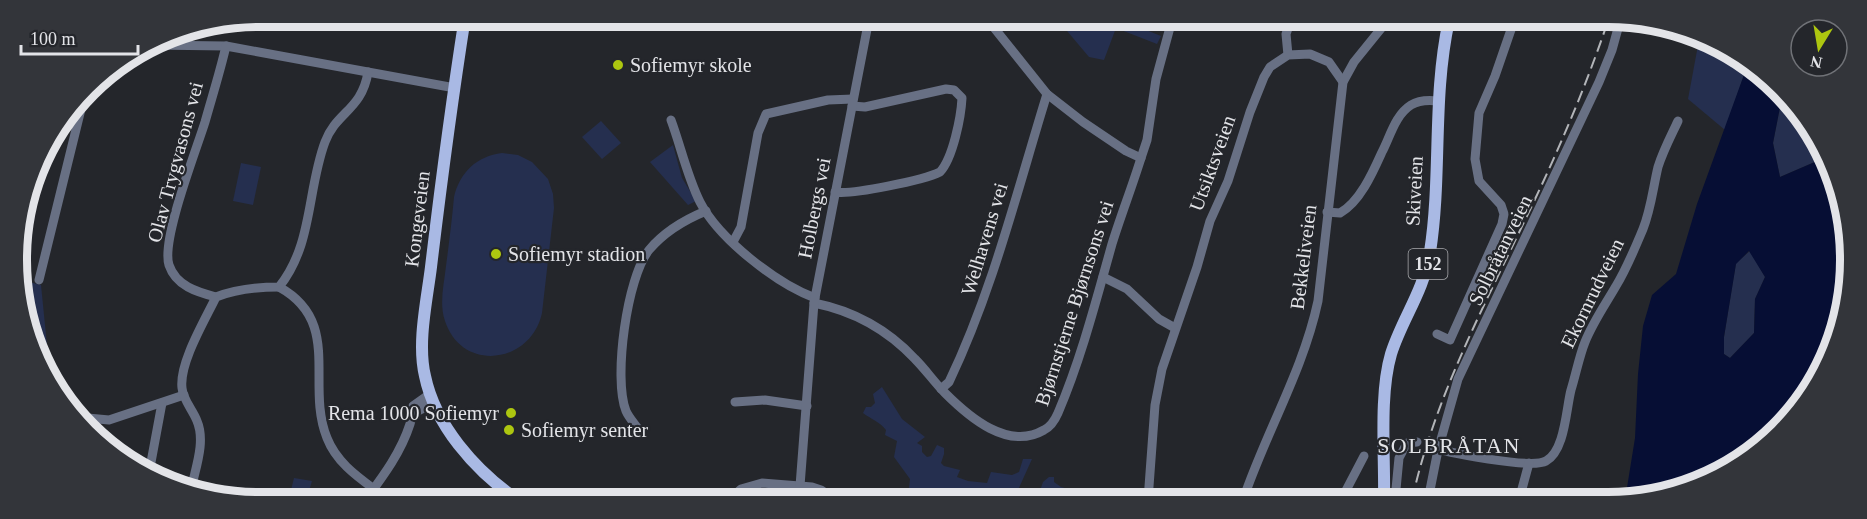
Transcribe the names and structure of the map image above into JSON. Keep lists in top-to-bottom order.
{
  "streets": {
    "main road": ["Skiveien", "Kongeveien", "152"],
    "street": [
      "Olav Trygvasons vei",
      "Utsiktsveien",
      "Holbergs vei",
      "Welhavens vei",
      "Solbråtanveien",
      "Bekkeliveien",
      "Ekornrudveien",
      "Bjørnstjerne Bjørnsons vei"
    ]
  },
  "crossings": [
    ["Holbergs vei", "Bjørnstjerne Bjørnsons vei"],
    ["Welhavens vei", "Bjørnstjerne Bjørnsons vei"]
  ],
  "districts": ["SOLBRÅTAN"],
  "places": [
    "Sofiemyr skole",
    "Sofiemyr stadion",
    "Rema 1000 Sofiemyr",
    "Sofiemyr senter"
  ],
  "scale_bar": "100 m",
  "north": "bottom"
}
